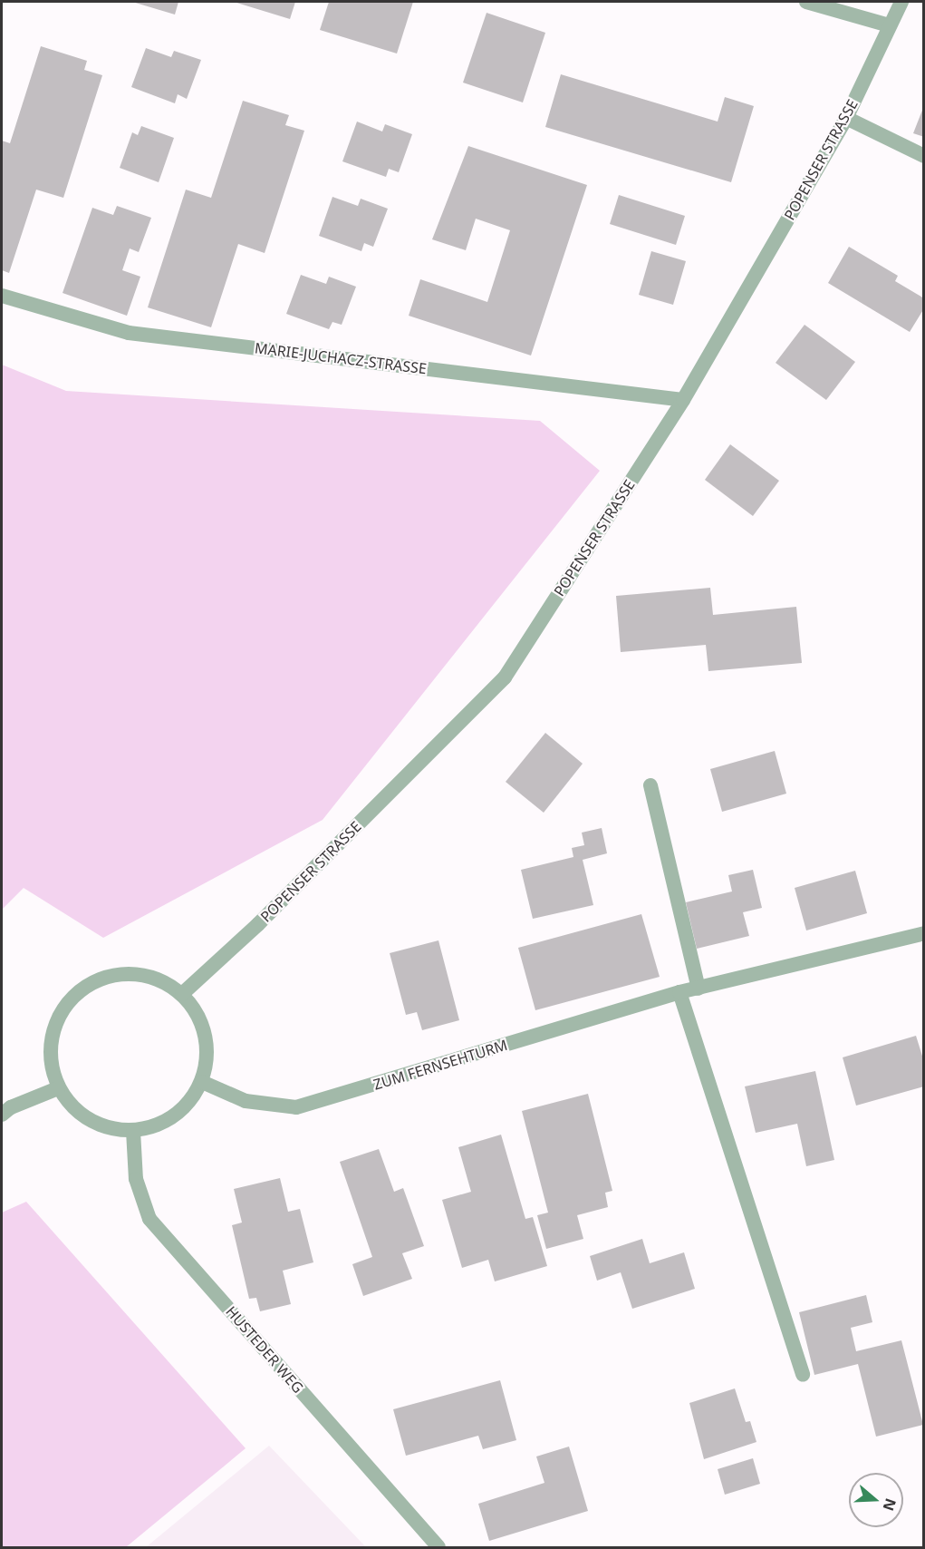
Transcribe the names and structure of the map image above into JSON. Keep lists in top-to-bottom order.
{
  "streets": {
    "street": [
      "POPENSER STRASSE",
      "MARIE-JUCHACZ-STRASSE",
      "ZUM FERNSEHTURM",
      "HUSTEDER WEG"
    ]
  },
  "crossings": [
    ["POPENSER STRASSE", "MARIE-JUCHACZ-STRASSE"],
    ["POPENSER STRASSE", "ZUM FERNSEHTURM"],
    ["POPENSER STRASSE", "HUSTEDER WEG"],
    ["ZUM FERNSEHTURM", "HUSTEDER WEG"]
  ],
  "north": "right"
}
